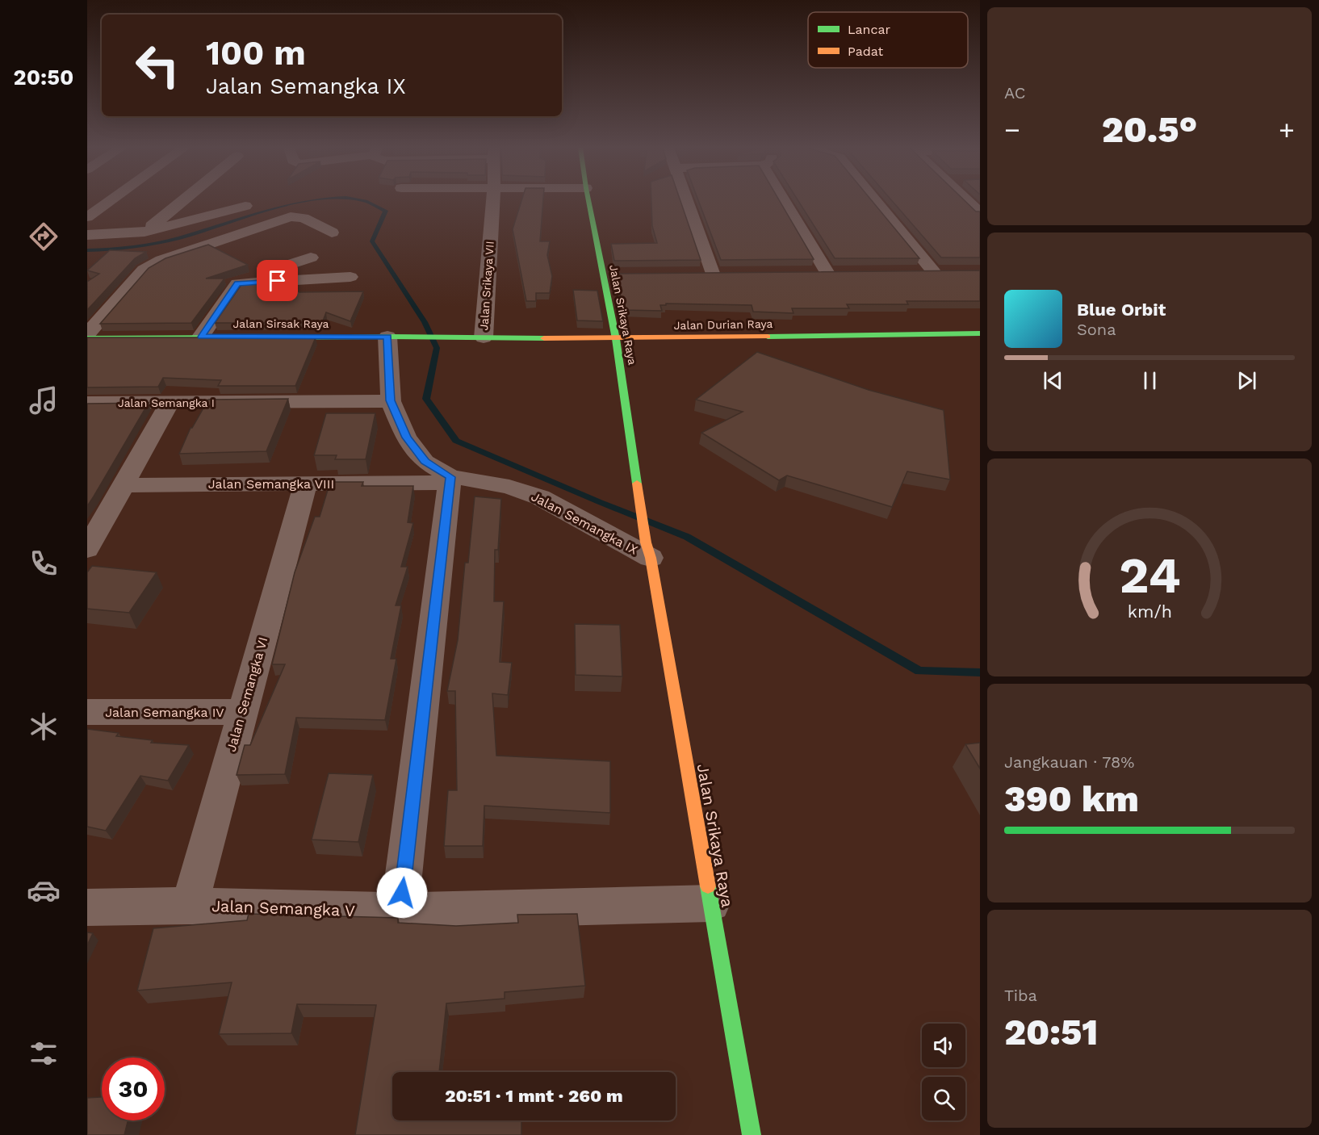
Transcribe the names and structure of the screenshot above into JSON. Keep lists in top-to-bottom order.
{
  "streets": {
    "street": [
      "Jalan Srikaya VII",
      "Jalan Srikaya Raya",
      "Jalan Sirsak Raya",
      "Jalan Durian Raya",
      "Jalan Semangka I",
      "Jalan Semangka VIII",
      "Jalan Semangka IX",
      "Jalan Semangka VI",
      "Jalan Semangka IV",
      "Jalan Semangka V"
    ]
  },
  "crossings": [
    ["Jalan Srikaya VII", "Jalan Durian Raya"],
    ["Jalan Srikaya Raya", "Jalan Durian Raya"],
    ["Jalan Srikaya Raya", "Jalan Semangka IX"],
    ["Jalan Srikaya Raya", "Jalan Semangka V"],
    ["Jalan Sirsak Raya", "Jalan Durian Raya"],
    ["Jalan Sirsak Raya", "Jalan Semangka IX"],
    ["Jalan Semangka I", "Jalan Semangka IX"],
    ["Jalan Semangka VIII", "Jalan Semangka IX"],
    ["Jalan Semangka VIII", "Jalan Semangka VI"],
    ["Jalan Semangka VI", "Jalan Semangka IV"],
    ["Jalan Semangka VI", "Jalan Semangka V"]
  ],
  "legend": ["Lancar", "Padat"],
  "page": {
    "tabs": "20:50",
    "tile": [
      "AC",
      ["Jangkauan · 78%", "390 km"],
      ["Tiba", "20:51"]
    ],
    "turn": ["100 m", "Jalan Semangka IX"],
    "heat": ["−", "20.5°", "+"],
    "song": ["Blue Orbit", "Sona"],
    "limit": "30",
    "trip": "20:51 · 1 mnt · 260 m",
    "gauge": ["24", "km/h"]
  }
}
